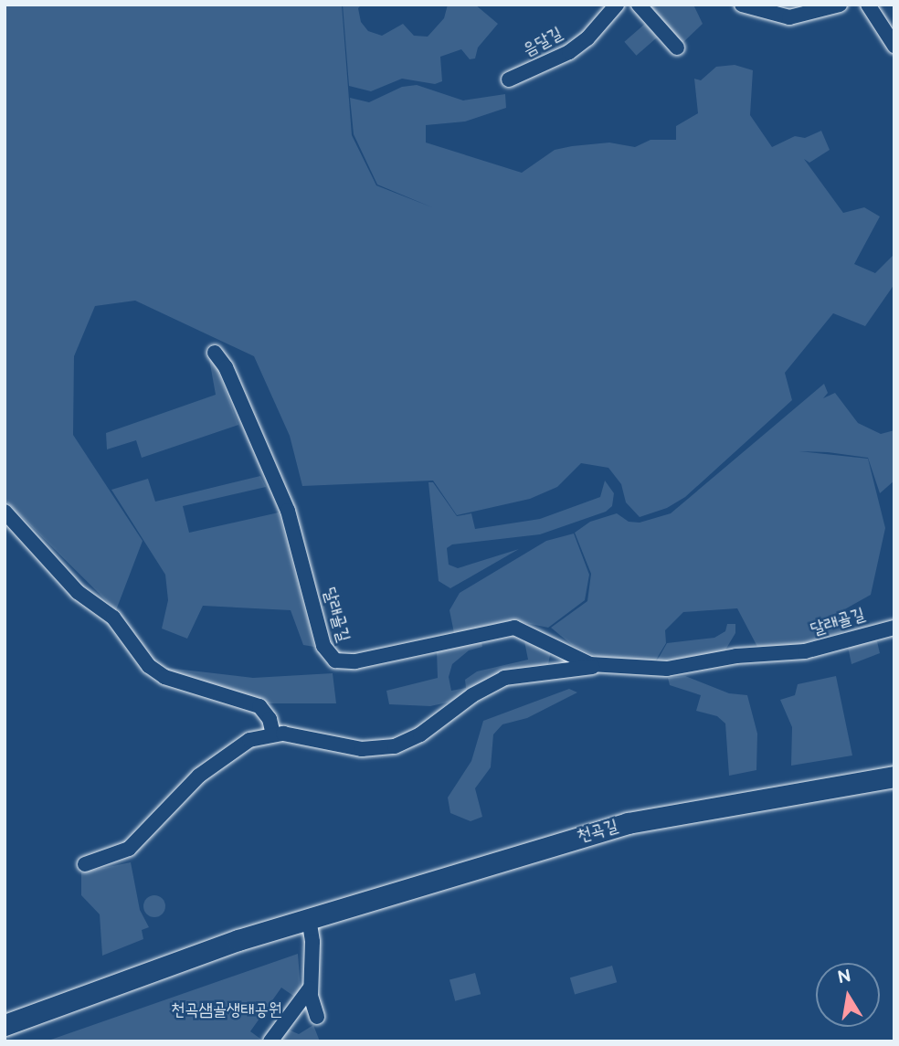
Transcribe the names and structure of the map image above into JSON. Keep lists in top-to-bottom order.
{
  "streets": {
    "street": ["음달길", "달래골길", "천곡길"]
  },
  "parks": ["천곡샘골생태공원"],
  "north": "top"
}
